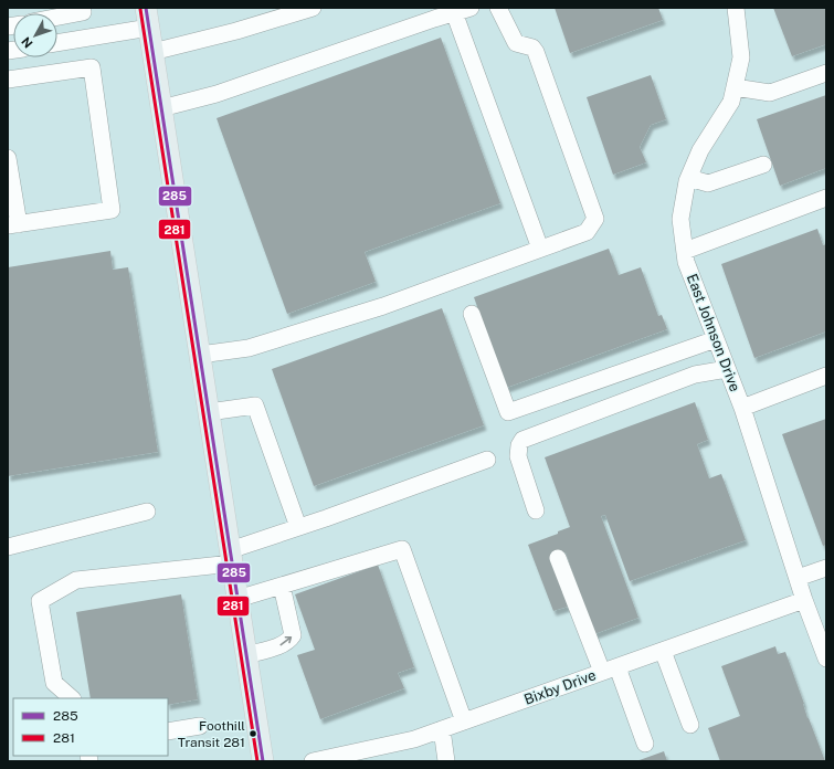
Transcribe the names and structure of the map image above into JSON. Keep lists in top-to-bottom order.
{
  "streets": {
    "street": ["East Johnson Drive", "Bixby Drive"]
  },
  "crossings": [
    ["East Johnson Drive", "Bixby Drive"]
  ],
  "places": ["Foothill Transit 281"],
  "lines": ["transit line 285", "transit line 281"],
  "legend": ["285", "281"],
  "north": "bottom left"
}
